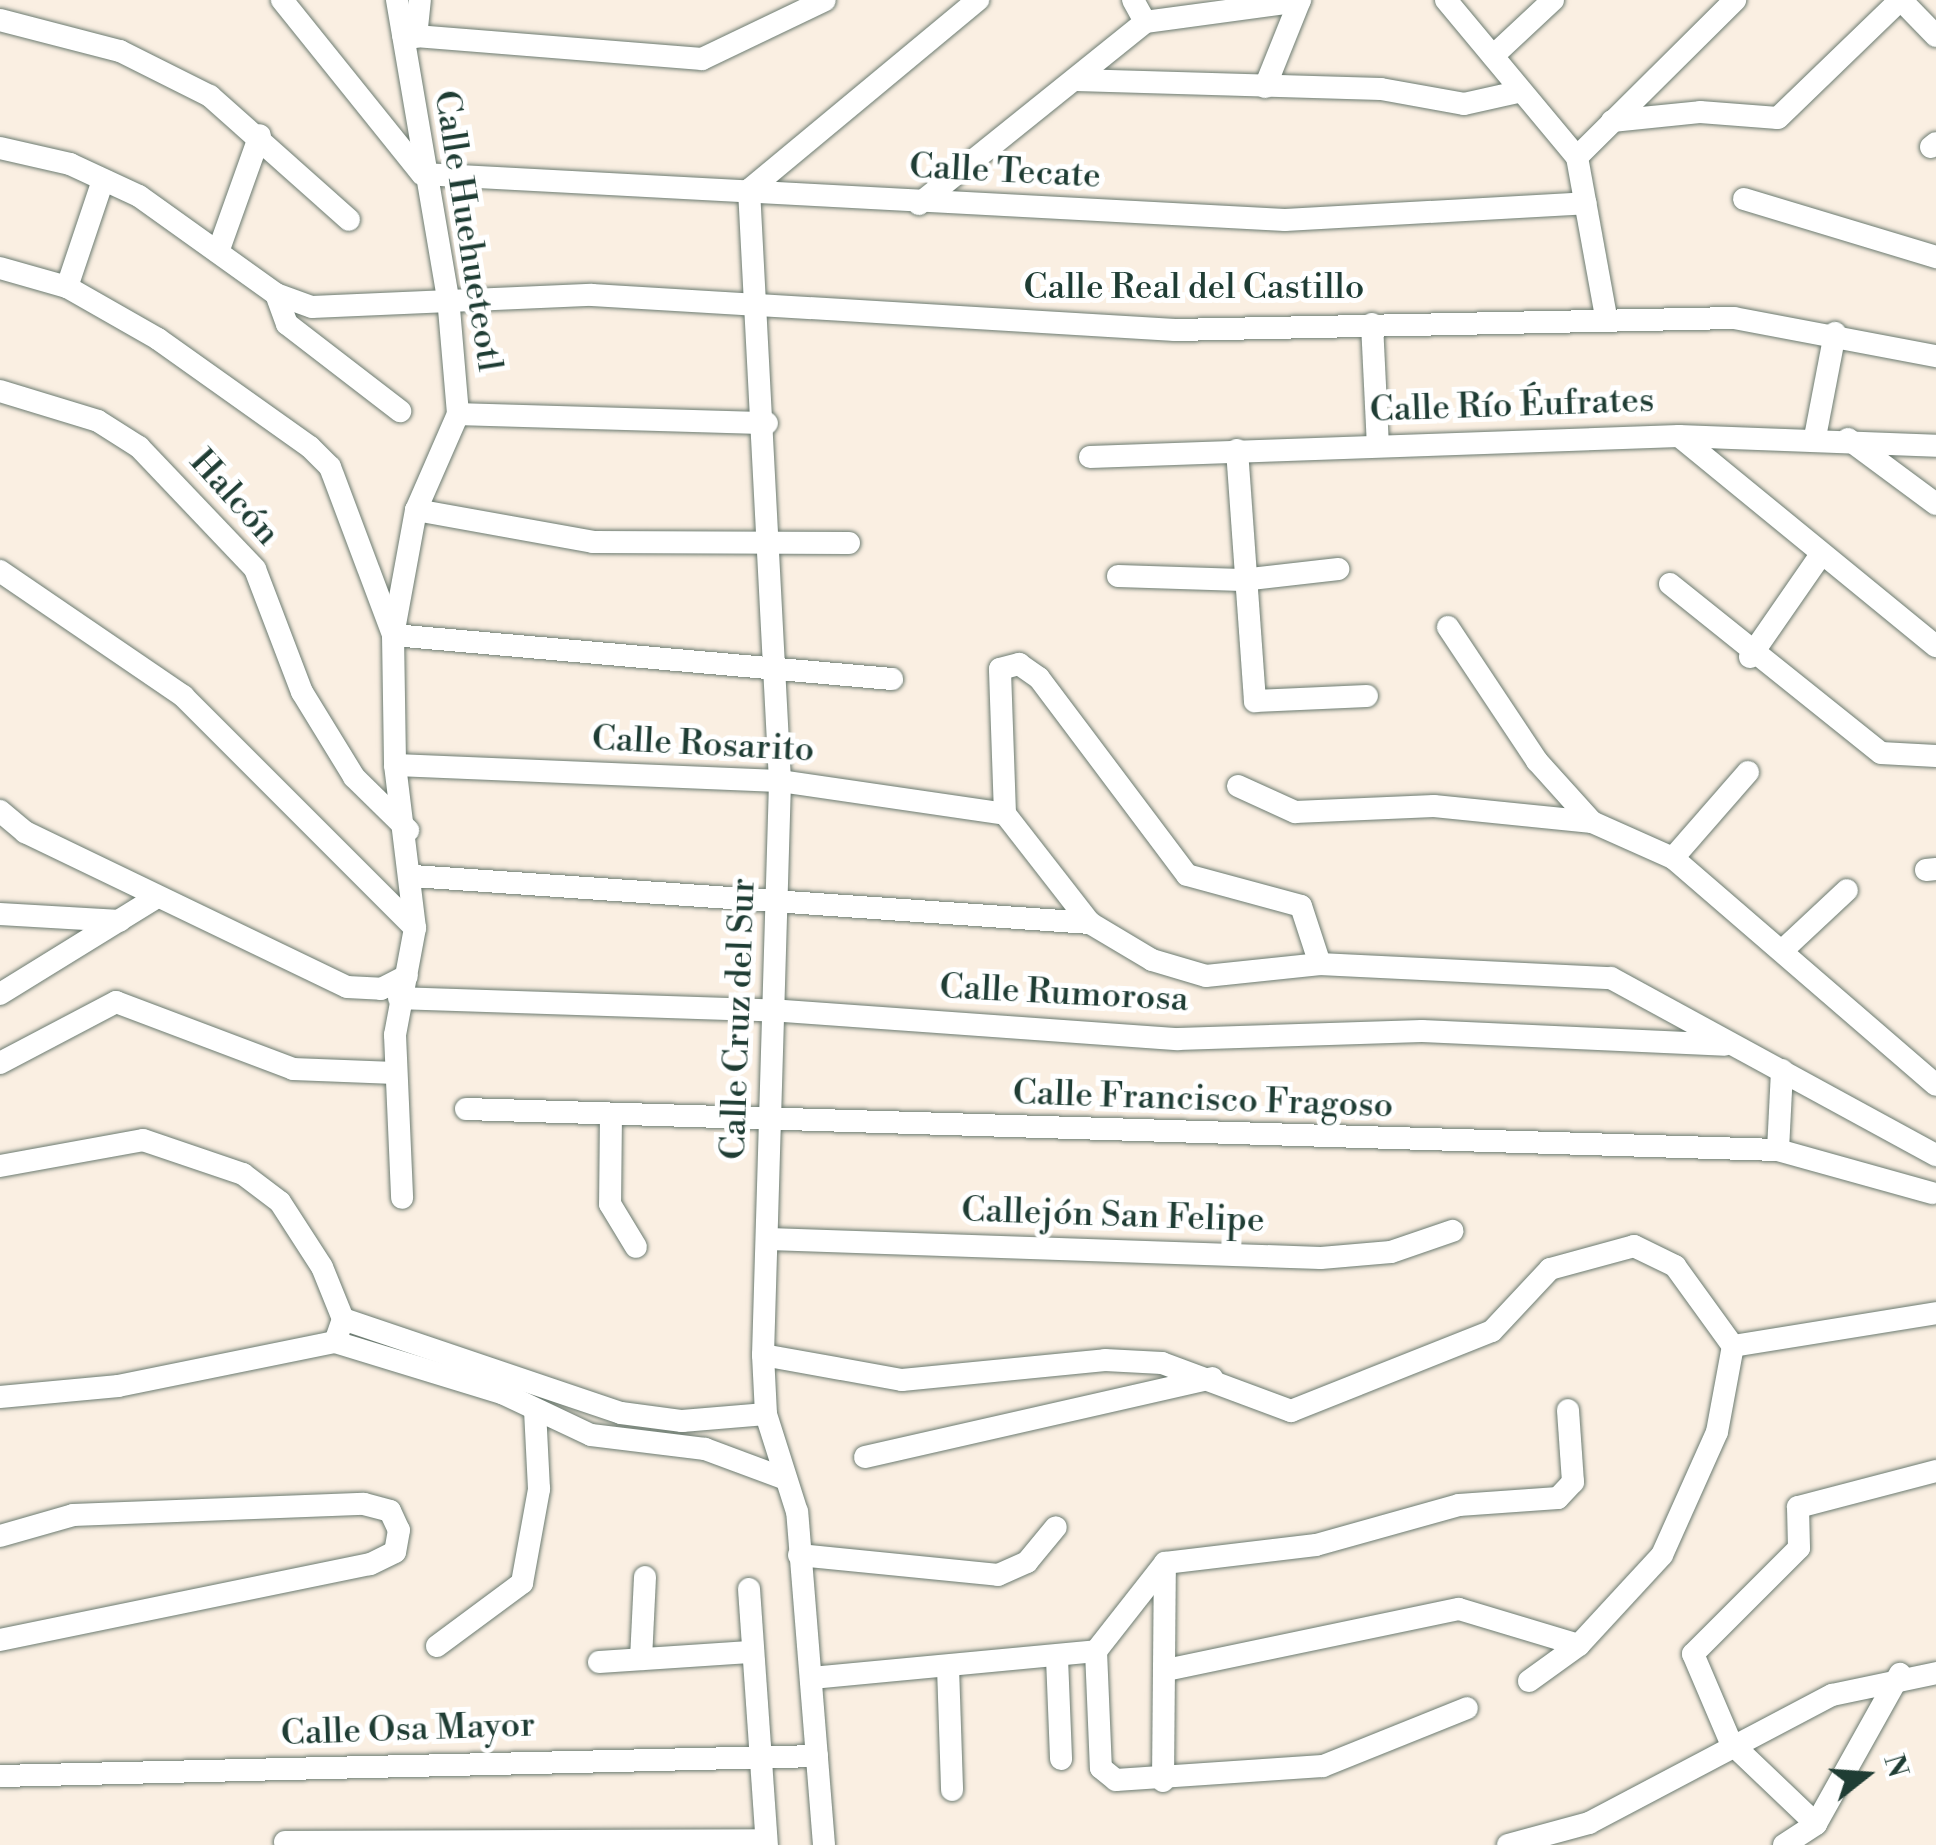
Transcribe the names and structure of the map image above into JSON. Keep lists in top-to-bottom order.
{
  "streets": {
    "street": [
      "Calle Tecate",
      "Calle Huehueteotl",
      "Calle Real del Castillo",
      "Calle Río Éufrates",
      "Halcón",
      "Calle Rosarito",
      "Calle Rumorosa",
      "Calle Cruz del Sur",
      "Calle Francisco Fragoso",
      "Callejón San Felipe",
      "Calle Osa Mayor"
    ]
  },
  "crossings": [
    ["Calle Tecate", "Calle Huehueteotl"],
    ["Calle Tecate", "Calle Cruz del Sur"],
    ["Calle Huehueteotl", "Calle Real del Castillo"],
    ["Calle Huehueteotl", "Halcón"],
    ["Calle Huehueteotl", "Calle Rosarito"],
    ["Calle Huehueteotl", "Calle Rumorosa"],
    ["Calle Real del Castillo", "Calle Cruz del Sur"],
    ["Calle Rosarito", "Calle Cruz del Sur"],
    ["Calle Rumorosa", "Calle Cruz del Sur"],
    ["Calle Cruz del Sur", "Calle Francisco Fragoso"],
    ["Calle Cruz del Sur", "Callejón San Felipe"],
    ["Calle Cruz del Sur", "Calle Osa Mayor"]
  ],
  "north": "right"
}
